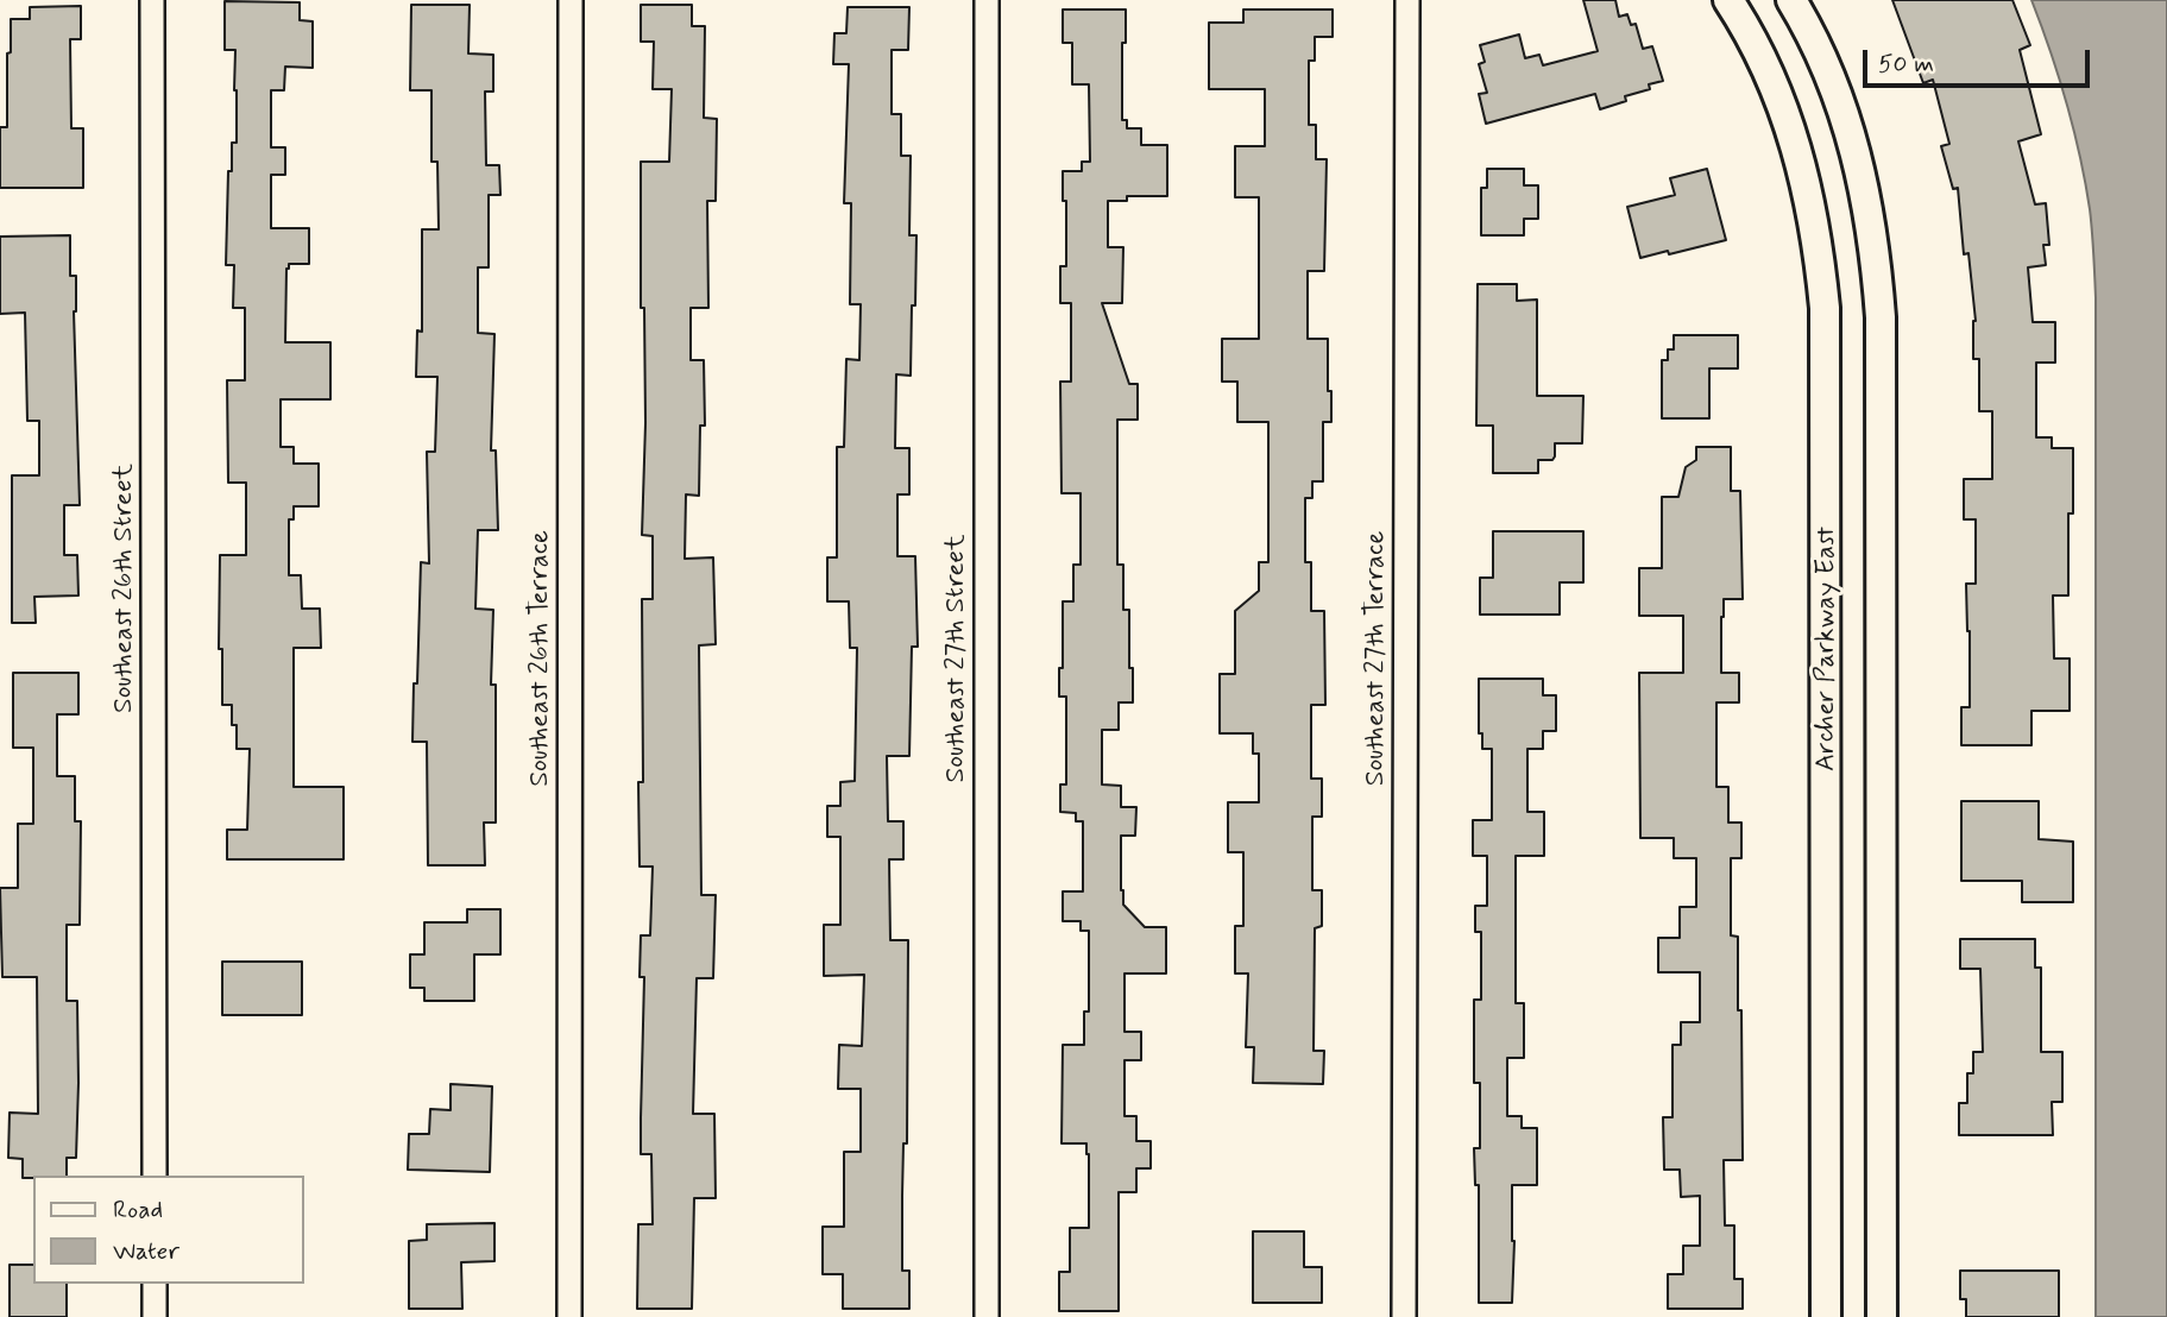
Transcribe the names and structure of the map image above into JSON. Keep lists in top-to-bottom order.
{
  "streets": {
    "street": [
      "Southeast 26th Street",
      "Archer Parkway East",
      "Southeast 26th Terrace",
      "Southeast 27th Street",
      "Southeast 27th Terrace"
    ]
  },
  "legend": ["Road", "Water"],
  "scale_bar": "50 m"
}
